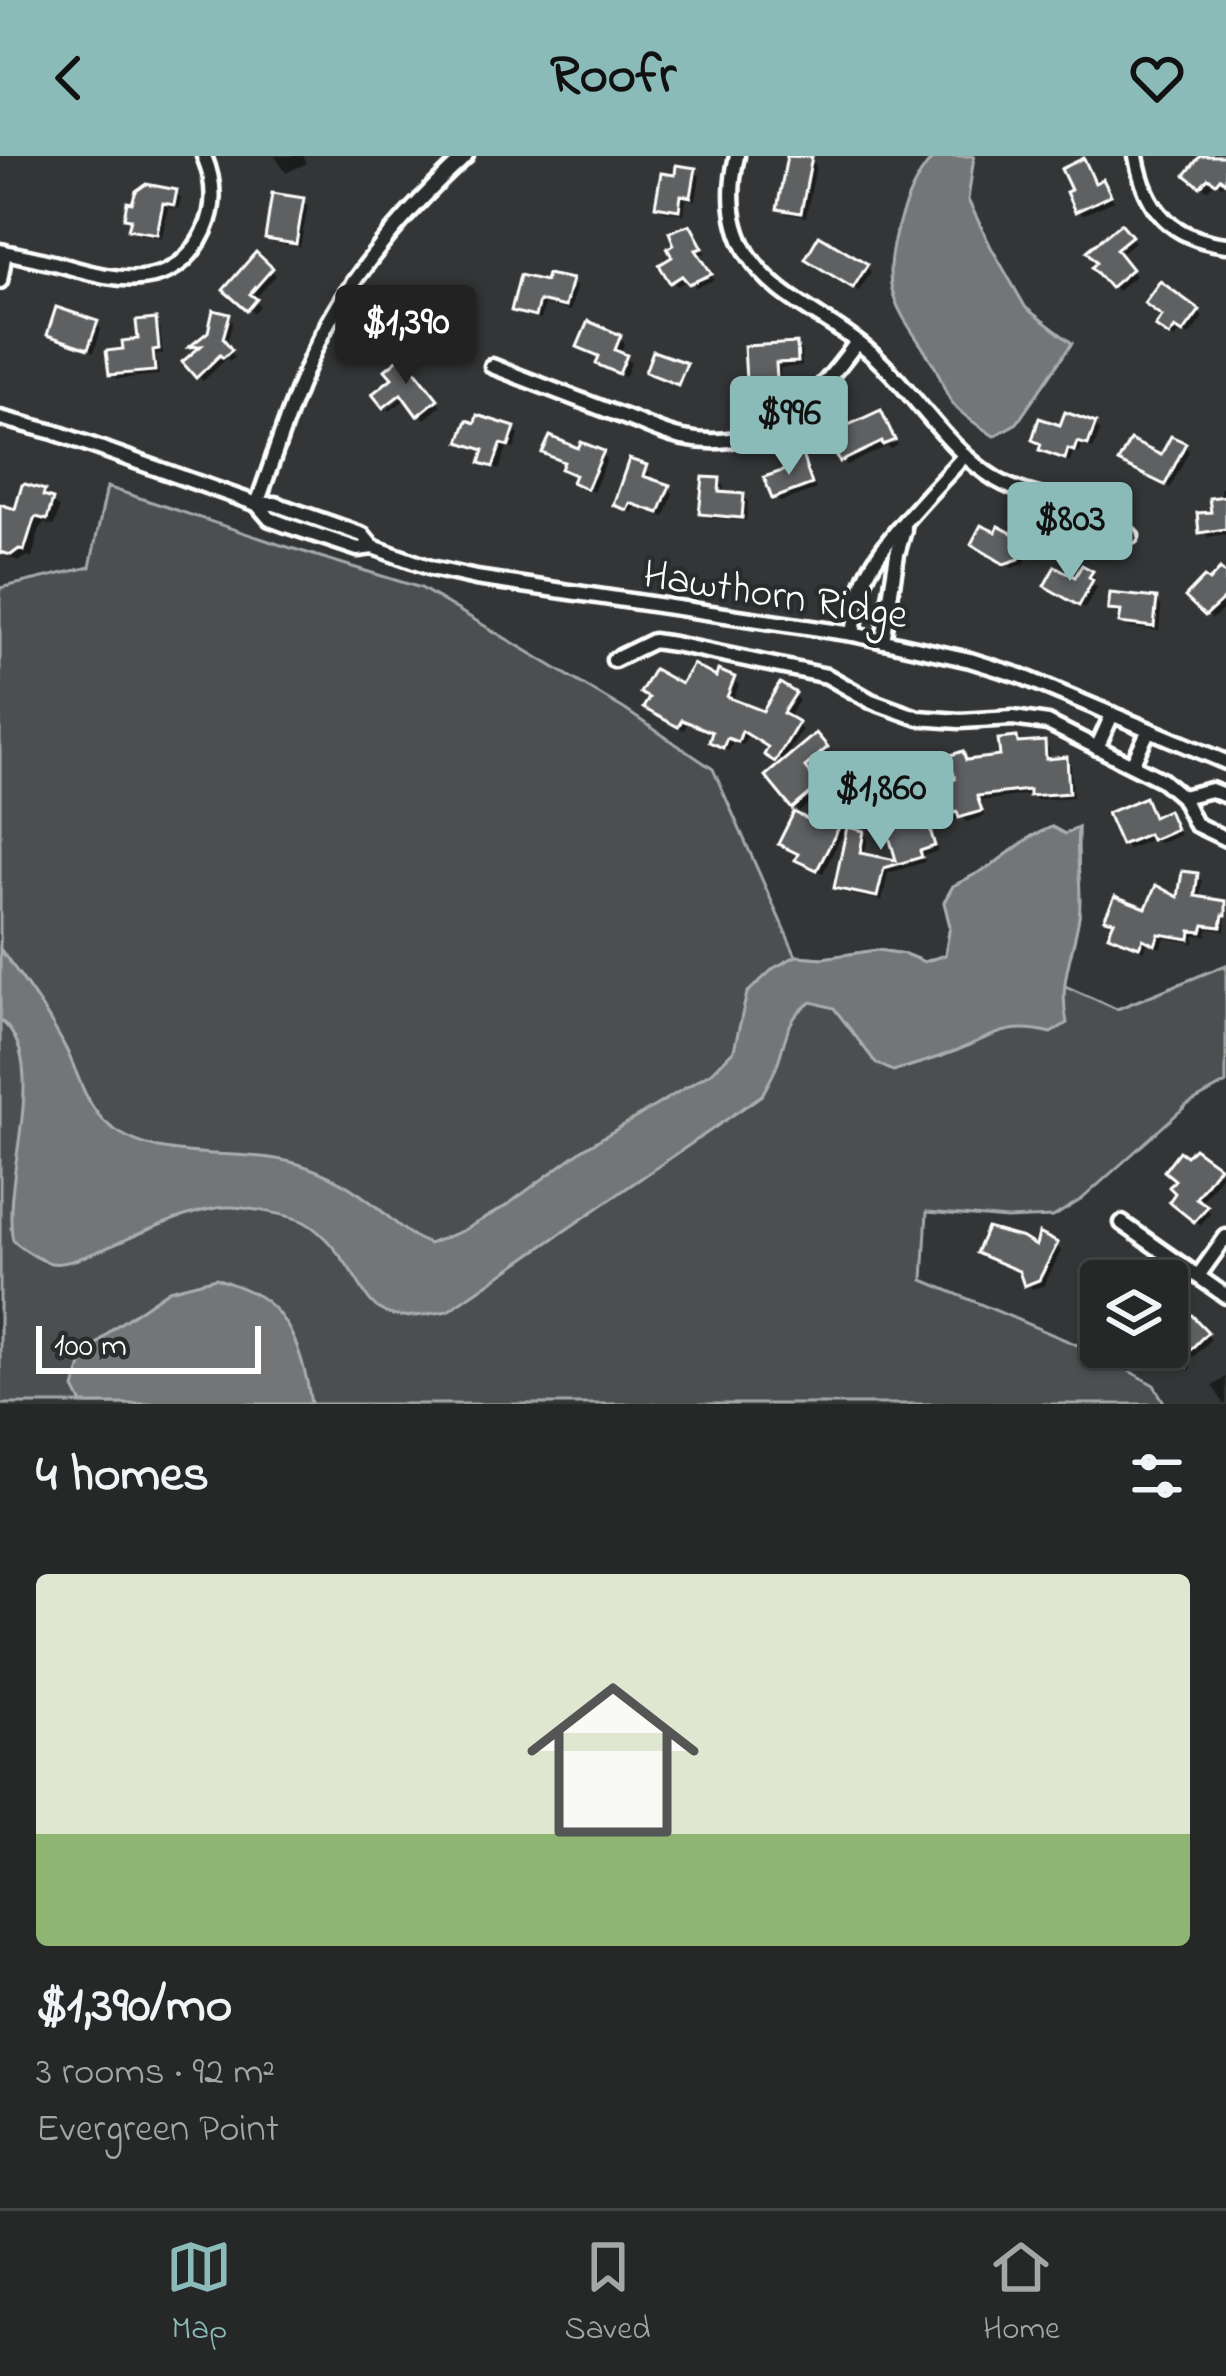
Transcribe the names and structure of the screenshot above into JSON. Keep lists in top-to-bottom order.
{
  "streets": {
    "street": ["Hawthorn Ridge"]
  },
  "scale_bar": "100 m",
  "page": {
    "header": "Roofr",
    "price": [
      "$1,390",
      "$996",
      "$803",
      "$1,860"
    ],
    "scale": "100 m",
    "heading": "4 homes",
    "list": [
      {
        "name": "$1,390/mo",
        "note": "3 rooms · 92 m² · Evergreen Point"
      }
    ],
    "tabs": ["Map", "Saved", "Home"]
  }
}
